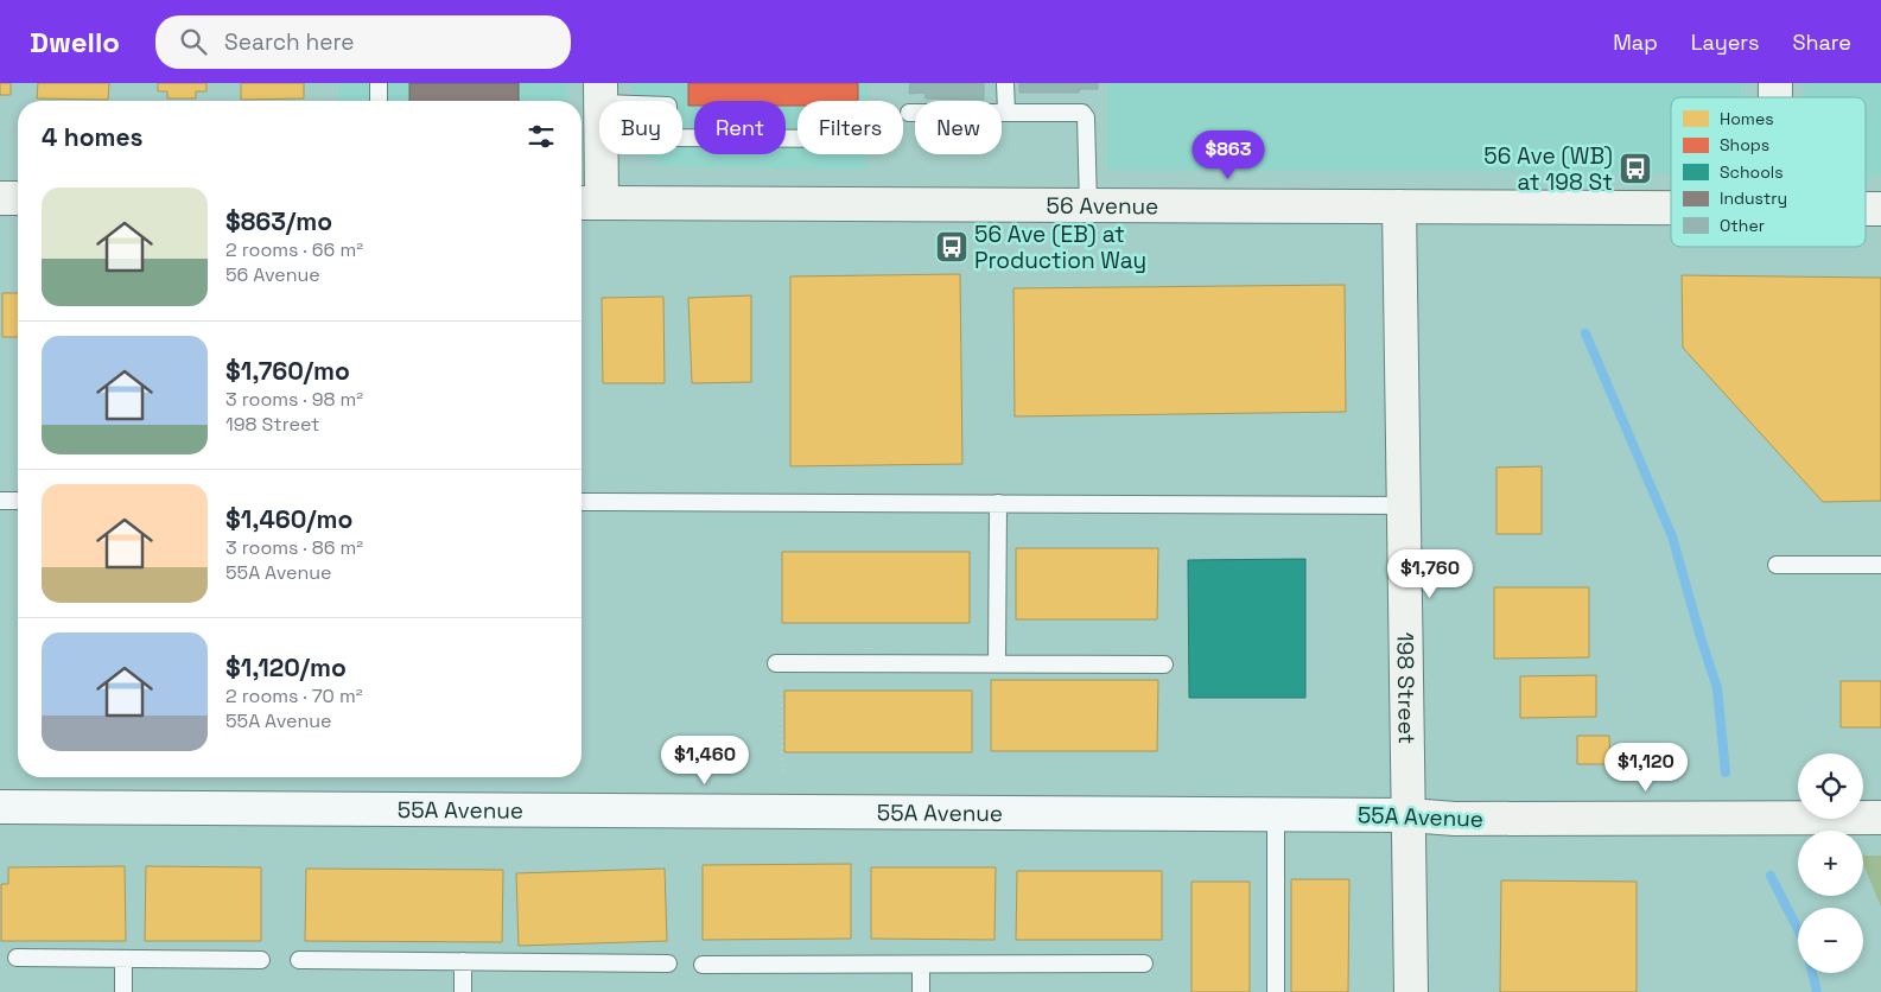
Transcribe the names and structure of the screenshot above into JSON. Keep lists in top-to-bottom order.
{
  "streets": {
    "street": ["56 Avenue", "198 Street", "55A Avenue"]
  },
  "crossings": [
    ["56 Avenue", "198 Street"],
    ["198 Street", "55A Avenue"]
  ],
  "places": {
    "bus stop": ["56 Ave (WB) at 198 St", "56 Ave (EB) at Production Way"]
  },
  "legend": [
    "Homes",
    "Shops",
    "Schools",
    "Industry",
    "Other"
  ],
  "page": {
    "header": "Dwello",
    "search": "Search here",
    "nav": ["Map", "Layers", "Share"],
    "chip": [
      "Buy",
      "Rent",
      "Filters",
      "New"
    ],
    "heading": "4 homes",
    "price": [
      "$863",
      "$1,760",
      "$1,460",
      "$1,120"
    ],
    "list": [
      {
        "name": "$863/mo",
        "note": "2 rooms · 66 m² · 56 Avenue"
      },
      {
        "name": "$1,760/mo",
        "note": "3 rooms · 98 m² · 198 Street"
      },
      {
        "name": "$1,460/mo",
        "note": "3 rooms · 86 m² · 55A Avenue"
      },
      {
        "name": "$1,120/mo",
        "note": "2 rooms · 70 m² · 55A Avenue"
      }
    ],
    "map_buttons": ["+", "−"]
  }
}
